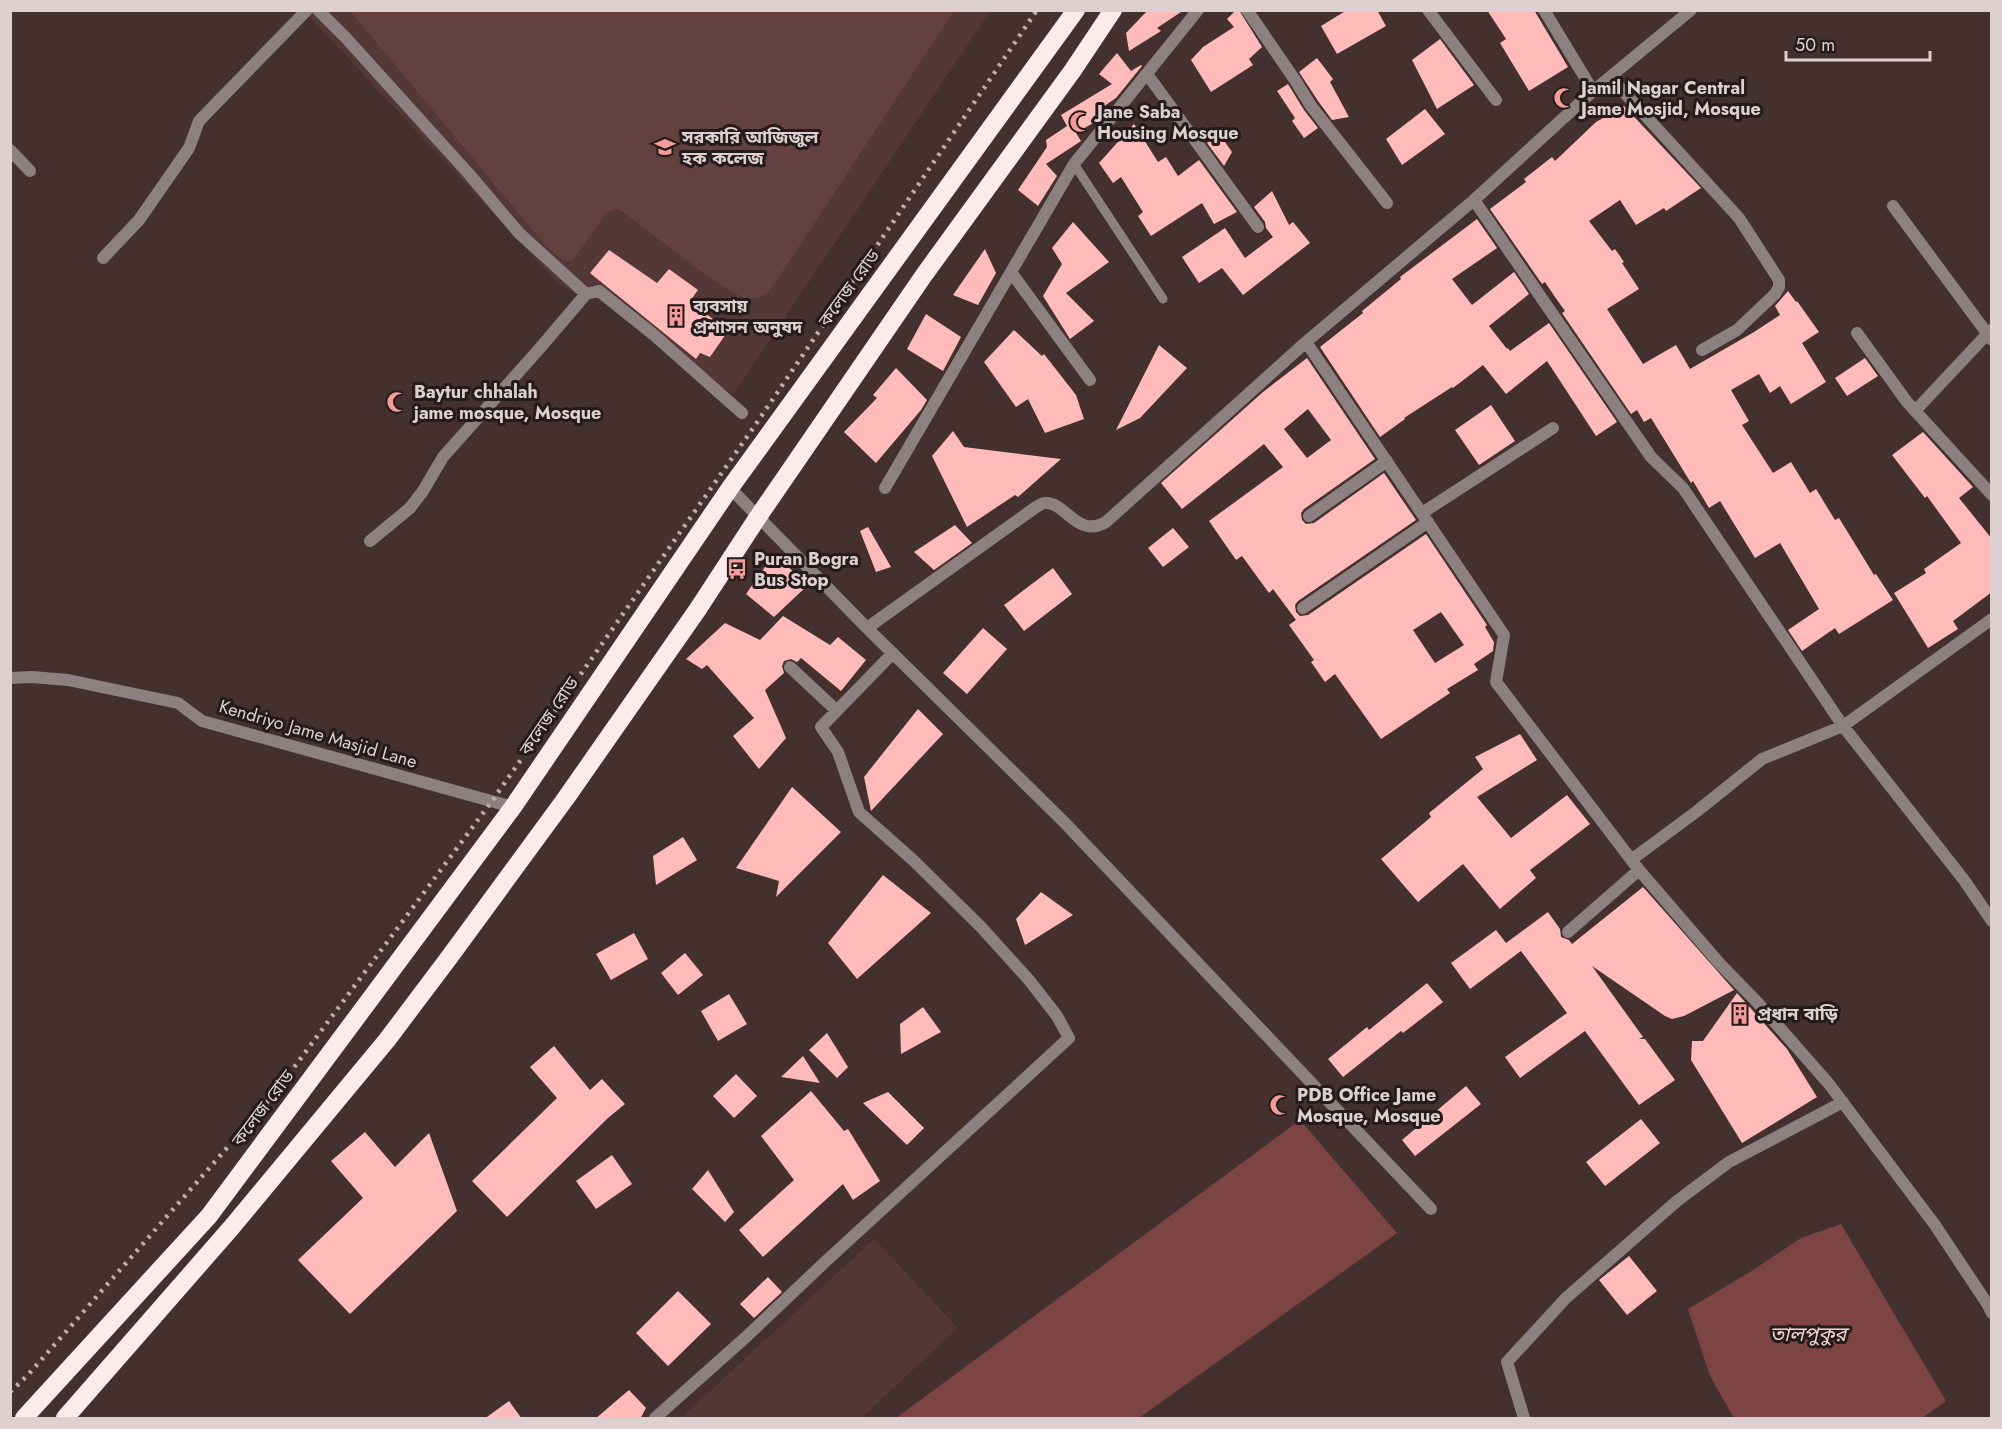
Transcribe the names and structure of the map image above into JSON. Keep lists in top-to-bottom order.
{
  "streets": {
    "highway": ["কলেজ রোড"],
    "street": ["Kendriyo Jame Masjid Lane"]
  },
  "crossings": [
    ["কলেজ রোড", "Kendriyo Jame Masjid Lane"]
  ],
  "water": ["তালপুকুর"],
  "places": {
    "mosque": [
      "Jamil Nagar Central Jame Mosjid, Mosque",
      "Jane Saba Housing Mosque",
      "Baytur chhalah jame mosque, Mosque",
      "PDB Office Jame Mosque, Mosque"
    ],
    "school or university": ["সরকারি আজিজুল হক কলেজ"],
    "building": ["ব্যবসায় প্রশাসন অনুষদ", "প্রধান বাড়ি"],
    "bus stop": ["Puran Bogra Bus Stop"]
  },
  "scale_bar": "50 m"
}
